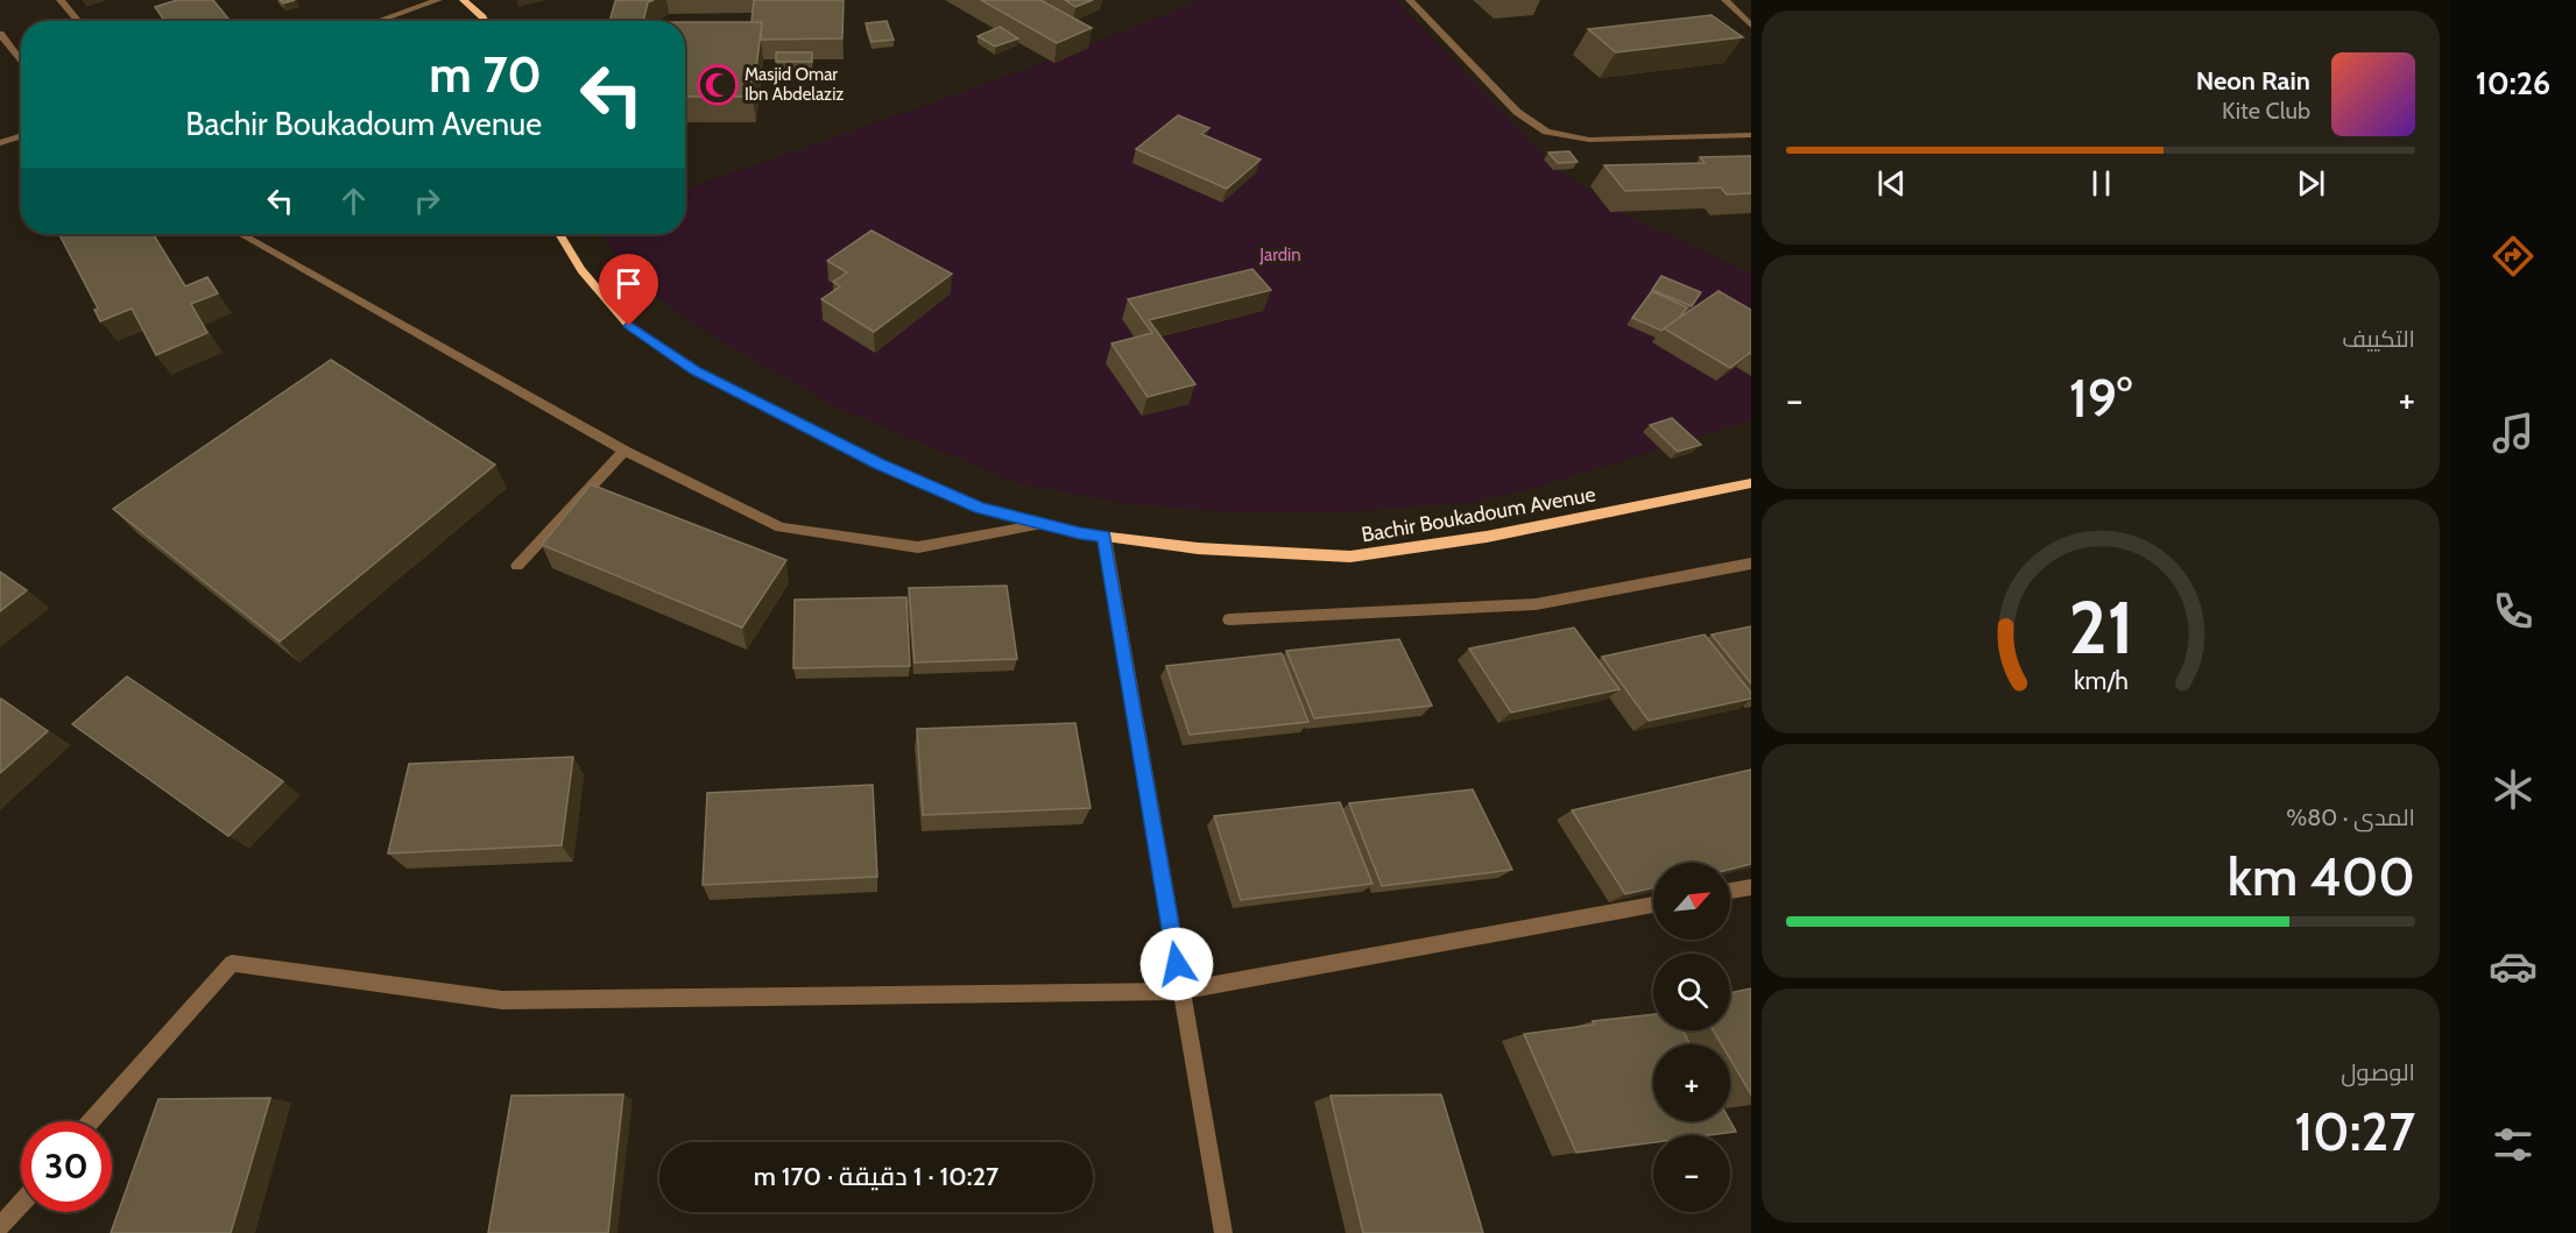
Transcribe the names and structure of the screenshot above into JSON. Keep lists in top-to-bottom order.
{
  "streets": {
    "street": ["Bachir Boukadoum Avenue"]
  },
  "parks": ["Jardin"],
  "places": {
    "mosque": ["Masjid Omar Ibn Abdelaziz"]
  },
  "north": "top right",
  "page": {
    "tabs": "10:26",
    "turn": ["70 m", "Bachir Boukadoum Avenue"],
    "song": ["Neon Rain", "Kite Club"],
    "tile": [
      "التكييف",
      ["المدى · 80%", "400 km"],
      ["الوصول", "10:27"]
    ],
    "heat": ["−", "19°", "+"],
    "map_buttons": ["+", "−"],
    "limit": "30",
    "trip": "10:27 · 1 دقيقة · 170 m",
    "gauge": ["21", "km/h"]
  }
}
